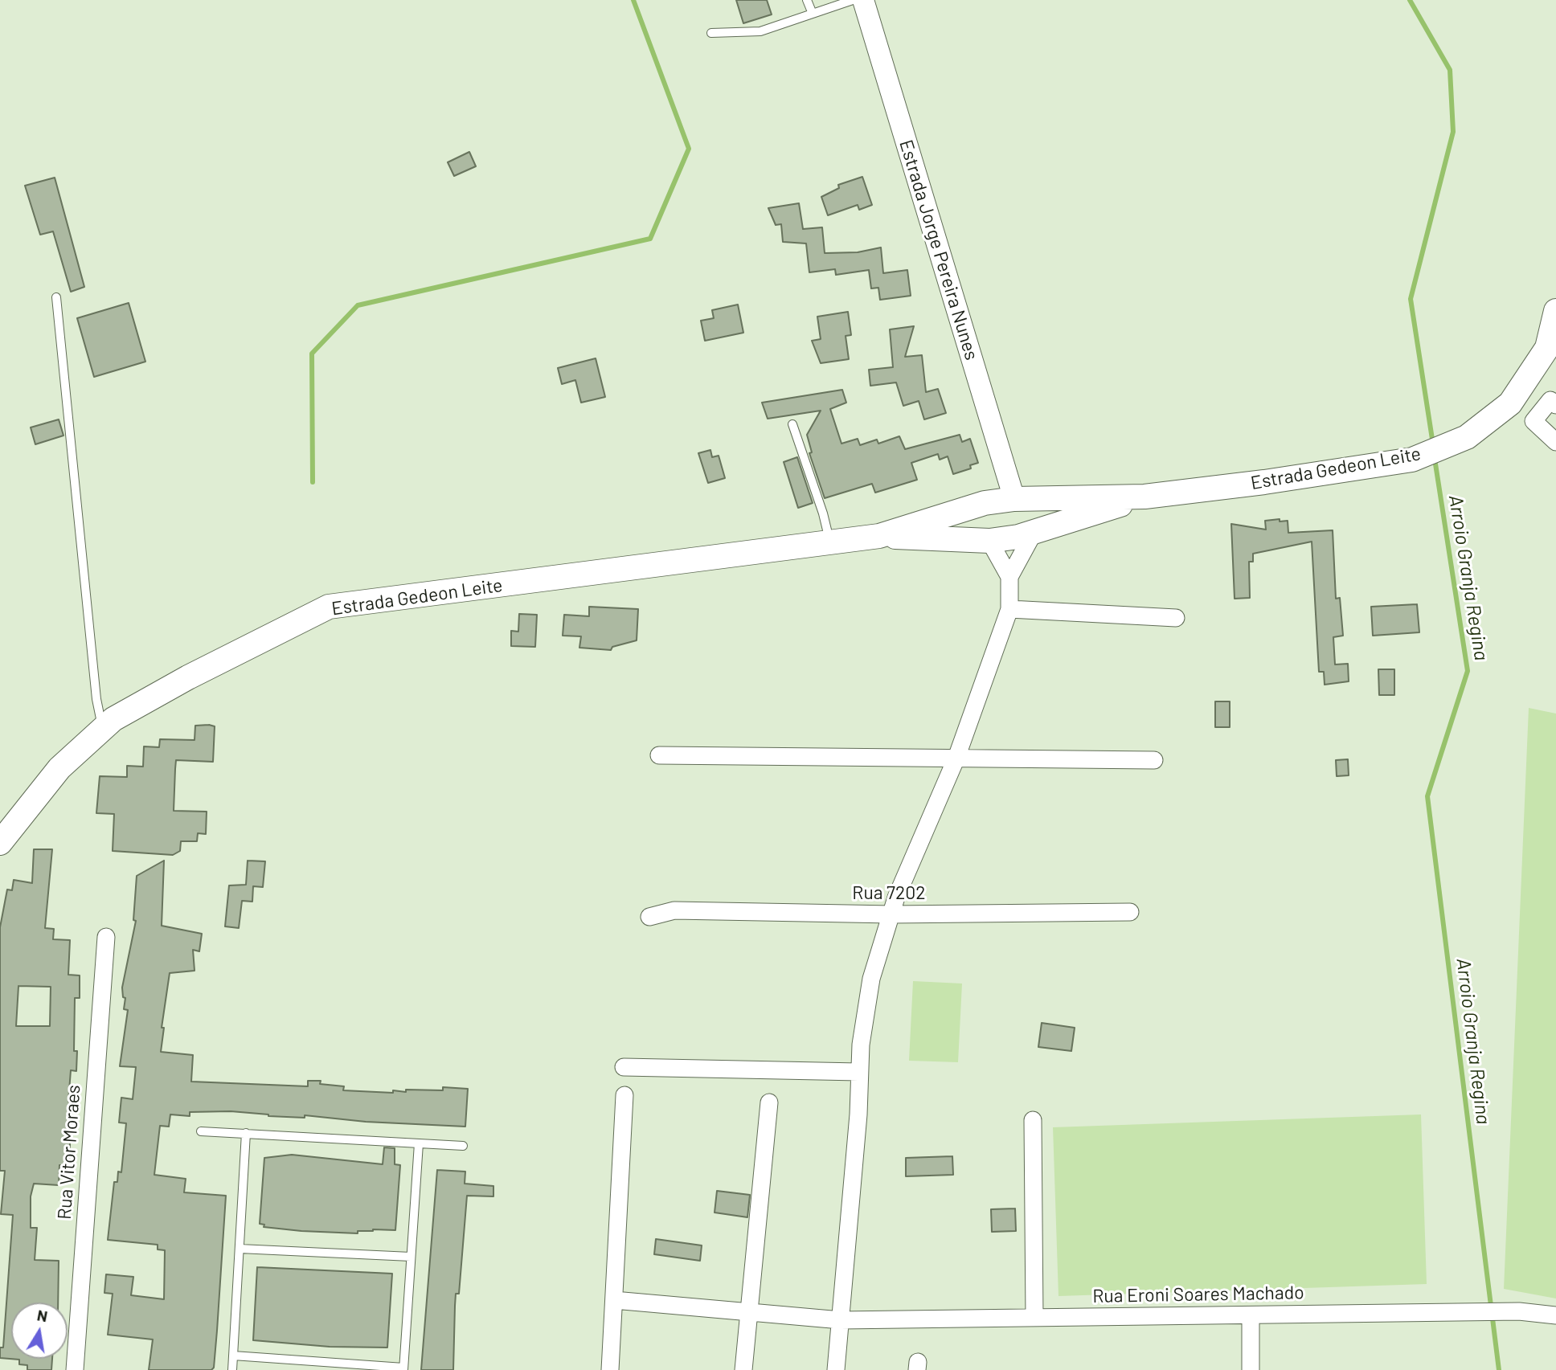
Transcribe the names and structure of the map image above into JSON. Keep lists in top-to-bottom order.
{
  "streets": {
    "main road": ["Estrada Gedeon Leite"],
    "street": [
      "Estrada Jorge Pereira Nunes",
      "Rua 7202",
      "Rua Vitor Moraes",
      "Rua Eroni Soares Machado"
    ]
  },
  "crossings": [
    ["Estrada Jorge Pereira Nunes", "Estrada Gedeon Leite"]
  ],
  "water": ["Arroio Granja Regina"],
  "north": "top"
}
